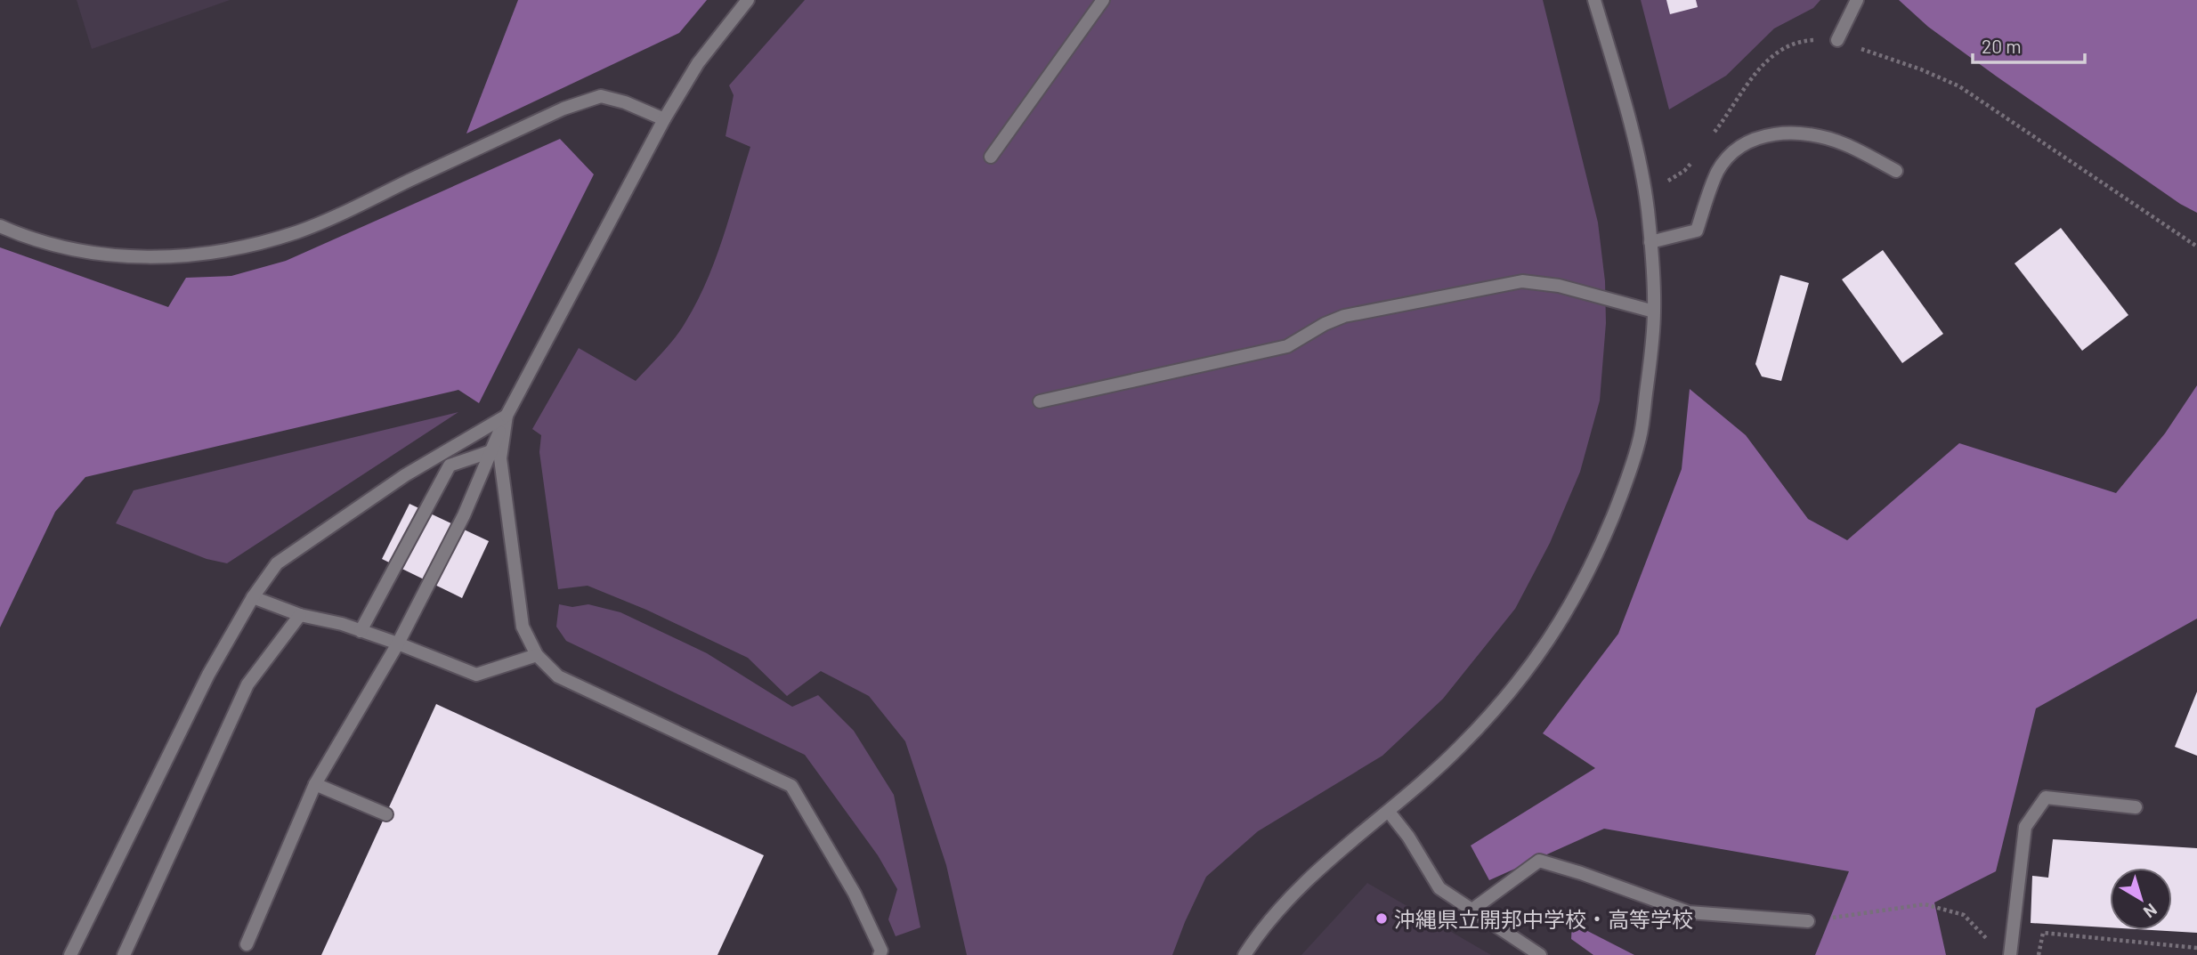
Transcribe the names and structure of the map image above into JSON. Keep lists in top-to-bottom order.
{
  "places": ["沖縄県立開邦中学校・高等学校"],
  "scale_bar": "20 m",
  "north": "bottom right"
}
